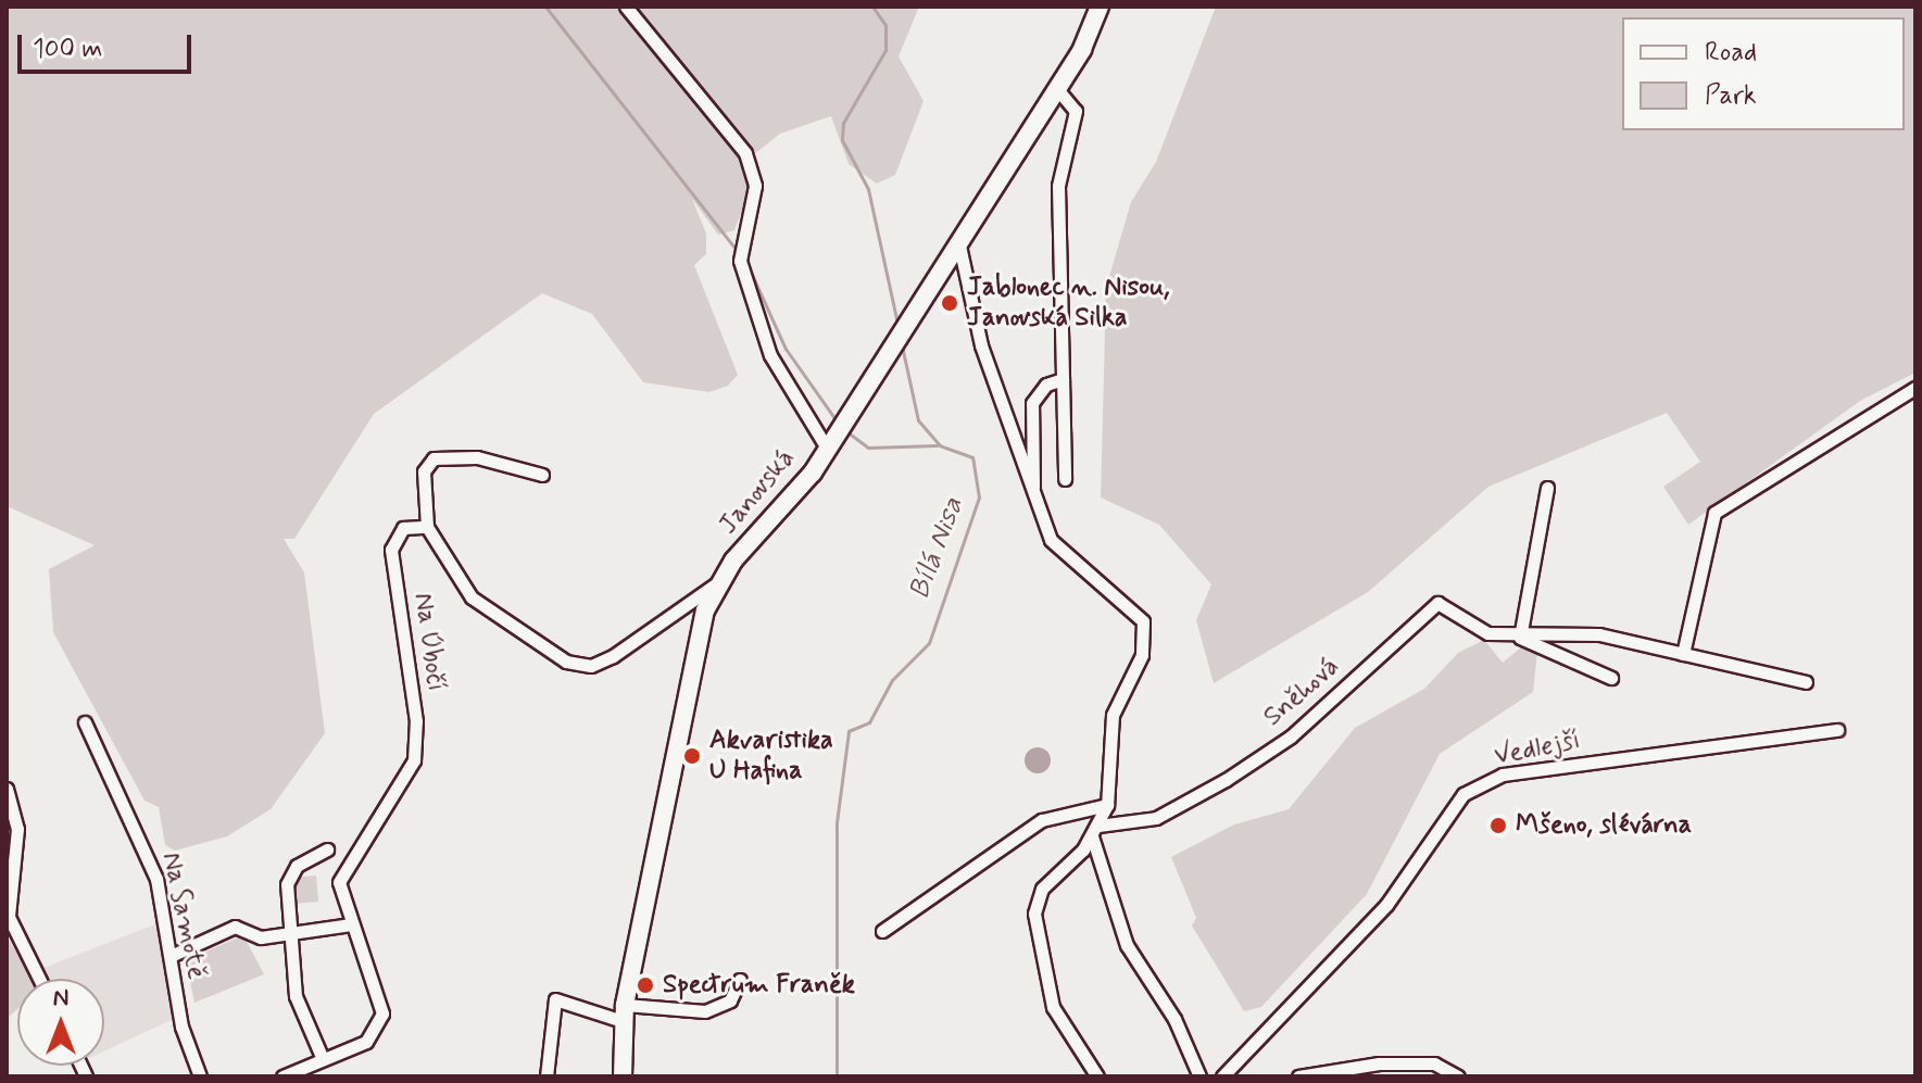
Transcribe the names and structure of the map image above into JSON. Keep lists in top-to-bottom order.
{
  "streets": {
    "street": [
      "Janovská",
      "Na Úbočí",
      "Sněhová",
      "Vedlejší",
      "Na Samotě"
    ]
  },
  "crossings": [
    ["Janovská", "Na Úbočí"]
  ],
  "water": ["Bílá Nisa"],
  "places": [
    "Jablonec n. Nisou, Janovská Silka",
    "Akvaristika U Hafina",
    "Mšeno, slévárna",
    "Spectrum Franěk"
  ],
  "legend": ["Road", "Park"],
  "scale_bar": "100 m",
  "north": "top"
}
